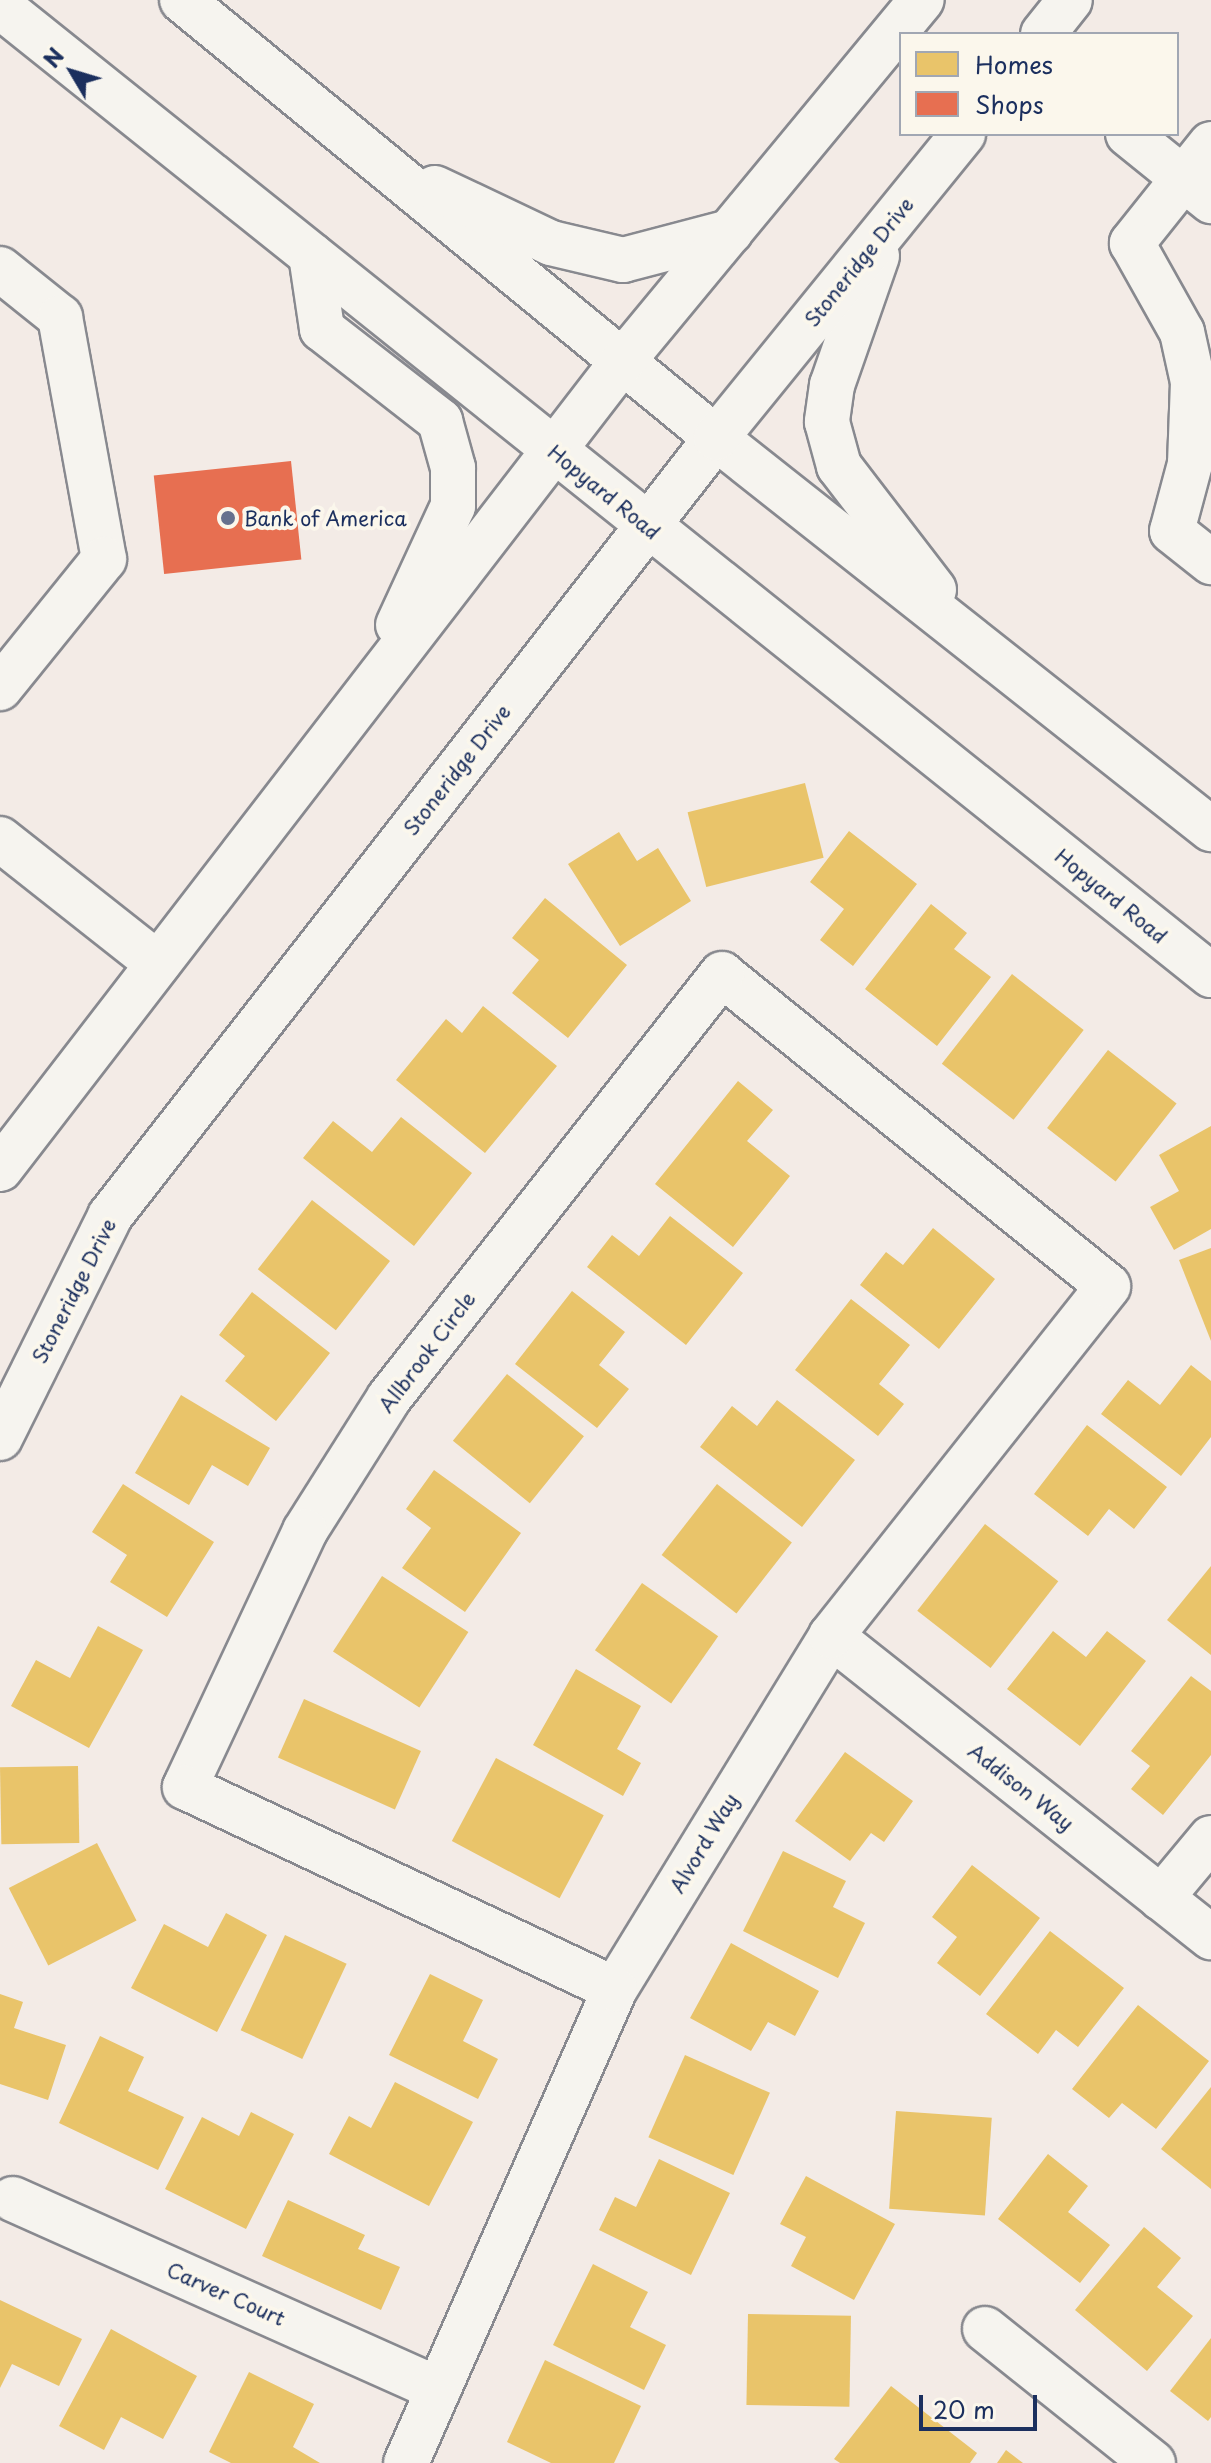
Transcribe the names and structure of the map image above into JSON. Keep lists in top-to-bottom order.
{
  "streets": {
    "main road": [
      "Stoneridge Drive",
      "Hopyard Road",
      "Allbrook Circle",
      "Addison Way",
      "Alvord Way",
      "Carver Court"
    ]
  },
  "crossings": [
    ["Stoneridge Drive", "Hopyard Road"],
    ["Allbrook Circle", "Alvord Way"],
    ["Addison Way", "Alvord Way"],
    ["Alvord Way", "Carver Court"]
  ],
  "places": ["Bank of America"],
  "legend": ["Homes", "Shops"],
  "scale_bar": "20 m",
  "north": "top left"
}
